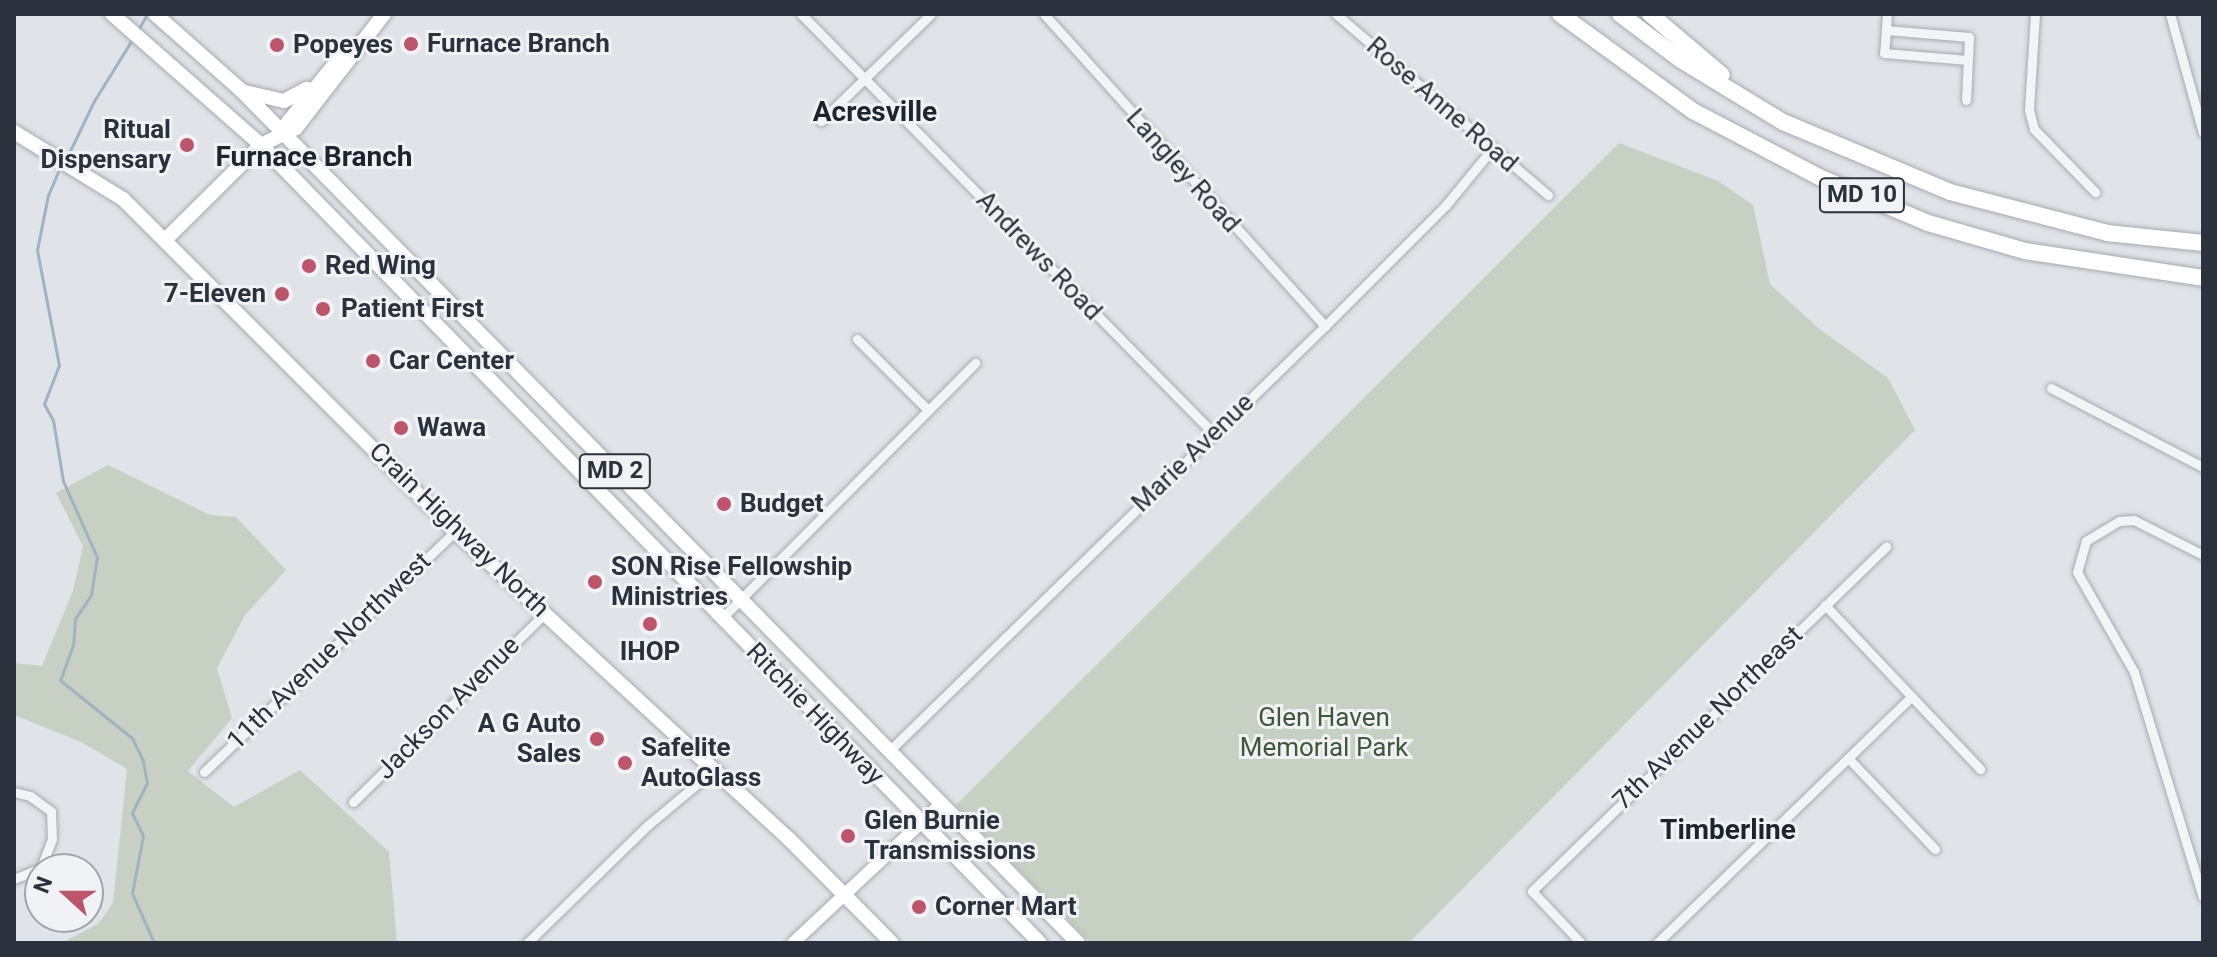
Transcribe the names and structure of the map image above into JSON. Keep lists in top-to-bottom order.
{
  "streets": {
    "highway": ["MD 10"],
    "main road": ["MD 2", "Crain Highway North", "Ritchie Highway"],
    "street": [
      "Rose Anne Road",
      "Langley Road",
      "Andrews Road",
      "Marie Avenue",
      "11th Avenue Northwest",
      "Jackson Avenue",
      "7th Avenue Northeast"
    ]
  },
  "crossings": [
    ["Rose Anne Road", "Marie Avenue"],
    ["Langley Road", "Marie Avenue"],
    ["Andrews Road", "Marie Avenue"],
    ["Marie Avenue", "Ritchie Highway"],
    ["Crain Highway North", "11th Avenue Northwest"],
    ["Crain Highway North", "Jackson Avenue"]
  ],
  "districts": ["Acresville", "Furnace Branch", "Timberline"],
  "parks": ["Glen Haven Memorial Park"],
  "places": [
    "Furnace Branch",
    "Popeyes",
    "Ritual Dispensary",
    "Red Wing",
    "7-Eleven",
    "Patient First",
    "Car Center",
    "Wawa",
    "Budget",
    "SON Rise Fellowship Ministries",
    "IHOP",
    "A G Auto Sales",
    "Safelite AutoGlass",
    "Glen Burnie Transmissions",
    "Corner Mart"
  ],
  "north": "left"
}
